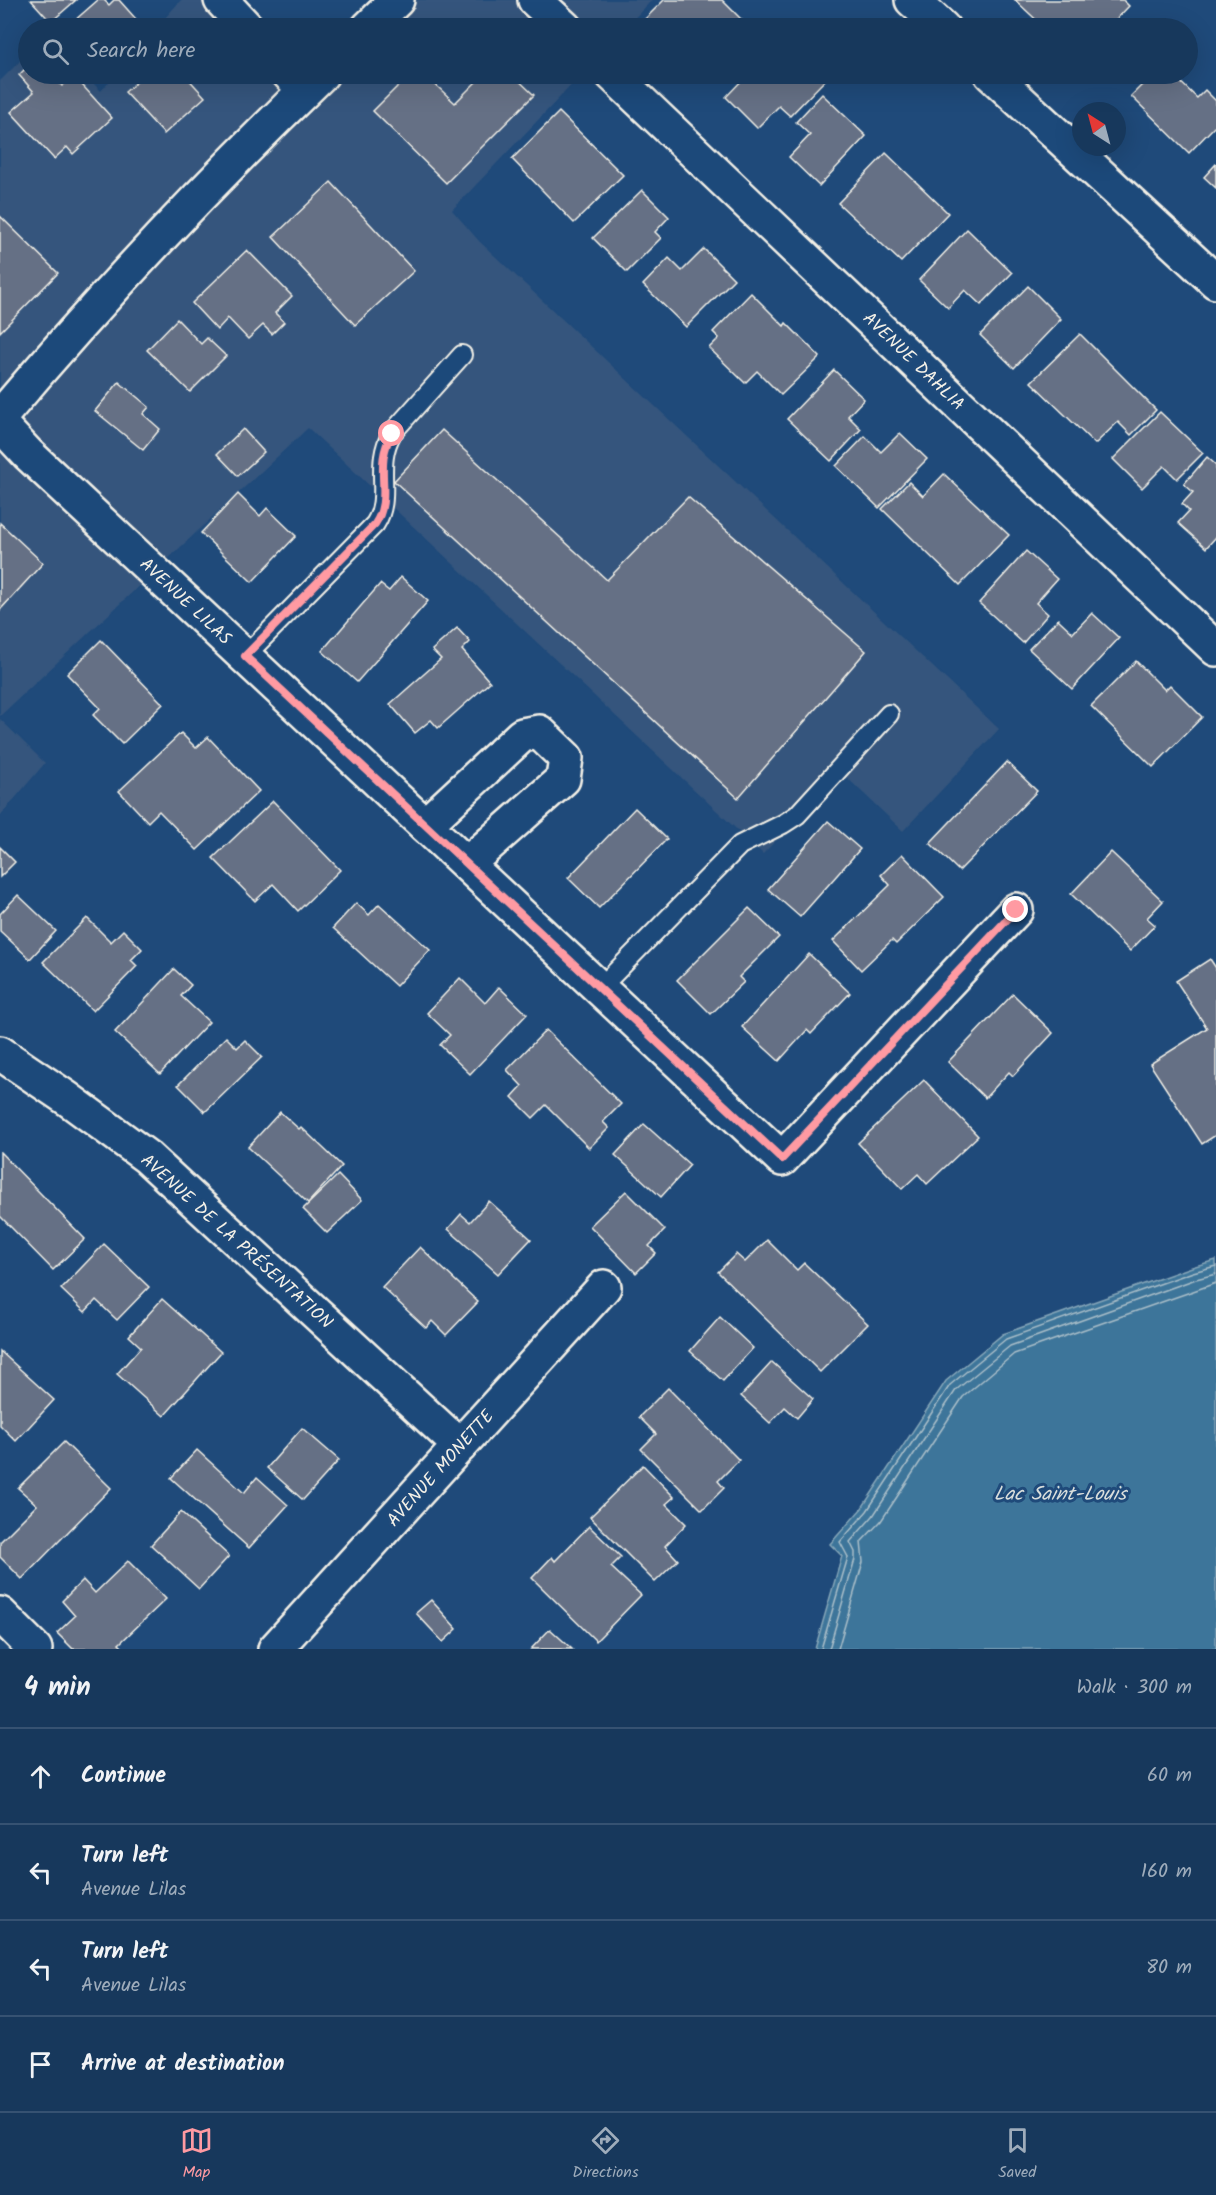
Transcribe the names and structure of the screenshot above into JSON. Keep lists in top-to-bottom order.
{
  "streets": {
    "street": [
      "AVENUE DAHLIA",
      "AVENUE LILAS",
      "AVENUE DE LA PRÉSENTATION",
      "AVENUE MONETTE"
    ]
  },
  "crossings": [
    ["AVENUE DE LA PRÉSENTATION", "AVENUE MONETTE"]
  ],
  "water": ["Lac Saint-Louis"],
  "north": "top left",
  "page": {
    "search": "Search here",
    "heading": ["4 min", "Walk · 300 m"],
    "list": [
      ["Continue", "60 m"],
      ["Turn left", "Avenue Lilas", "160 m"],
      ["Turn left", "Avenue Lilas", "80 m"],
      "Arrive at destination"
    ],
    "nav": ["Map", "Directions", "Saved"]
  }
}
